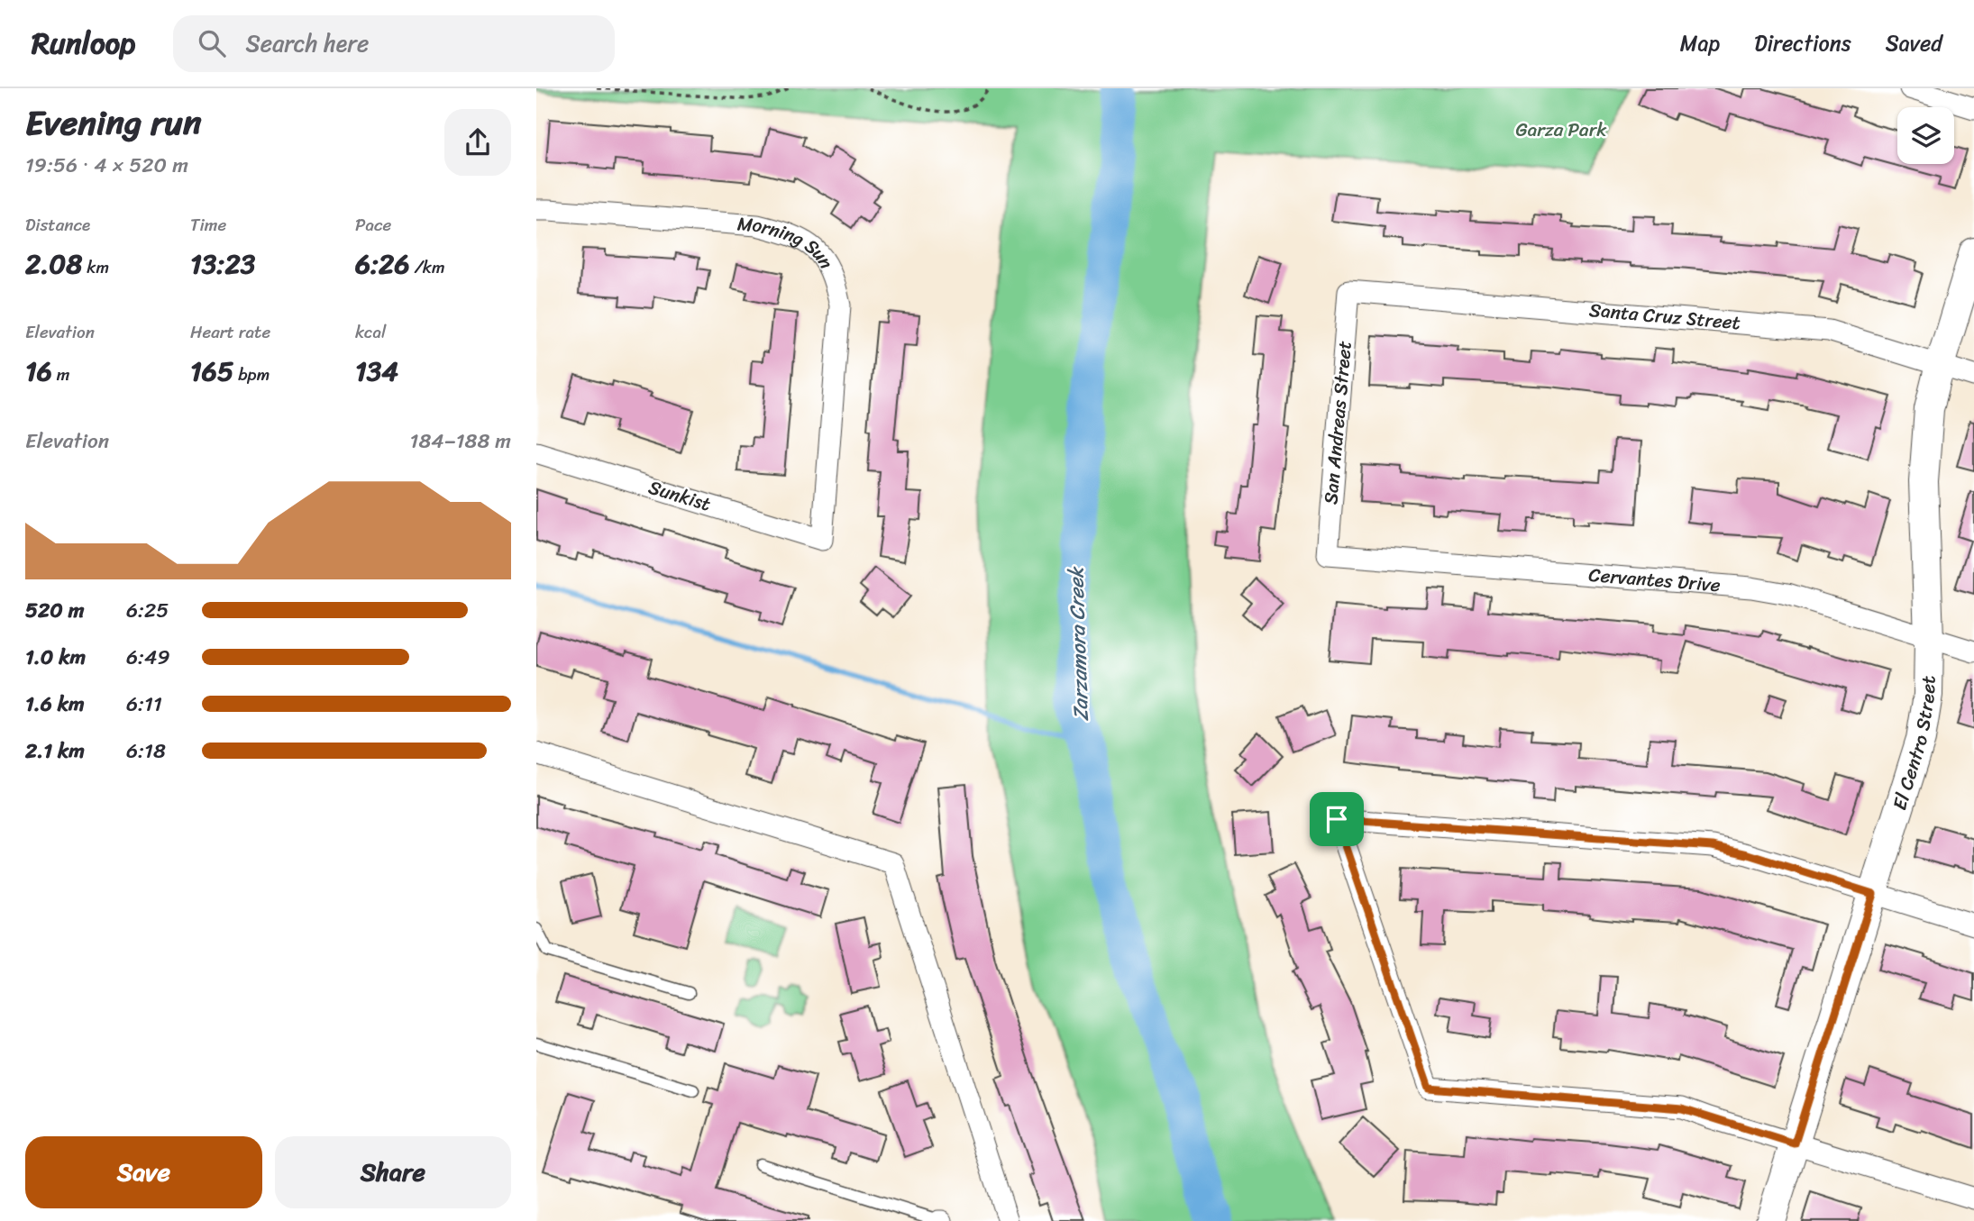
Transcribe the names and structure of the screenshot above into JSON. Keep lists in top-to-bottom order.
{
  "streets": {
    "street": [
      "Morning Sun",
      "Santa Cruz Street",
      "San Andreas Street",
      "Sunkist",
      "Cervantes Drive",
      "El Centro Street"
    ]
  },
  "crossings": [
    ["Morning Sun", "Sunkist"],
    ["Santa Cruz Street", "San Andreas Street"],
    ["Santa Cruz Street", "El Centro Street"],
    ["San Andreas Street", "Cervantes Drive"],
    ["Cervantes Drive", "El Centro Street"]
  ],
  "water": ["Zarzamora Creek"],
  "parks": ["Garza Park"],
  "page": {
    "header": "Runloop",
    "search": "Search here",
    "nav": ["Map", "Directions", "Saved"],
    "heading": ["Evening run", "19:56 · 4 × 520 m"],
    "stats": [
      ["Distance", "2.08 km"],
      ["Time", "13:23"],
      ["Pace", "6:26 /km"],
      ["Elevation", "16 m"],
      ["Heart rate", "165 bpm"],
      ["kcal", "134"]
    ],
    "chart": ["Elevation", "184–188 m"],
    "list": [
      {
        "name": "520 m",
        "note": "6:25"
      },
      {
        "name": "1.0 km",
        "note": "6:49"
      },
      {
        "name": "1.6 km",
        "note": "6:11"
      },
      {
        "name": "2.1 km",
        "note": "6:18"
      }
    ],
    "buttons": ["Save", "Share"]
  }
}
